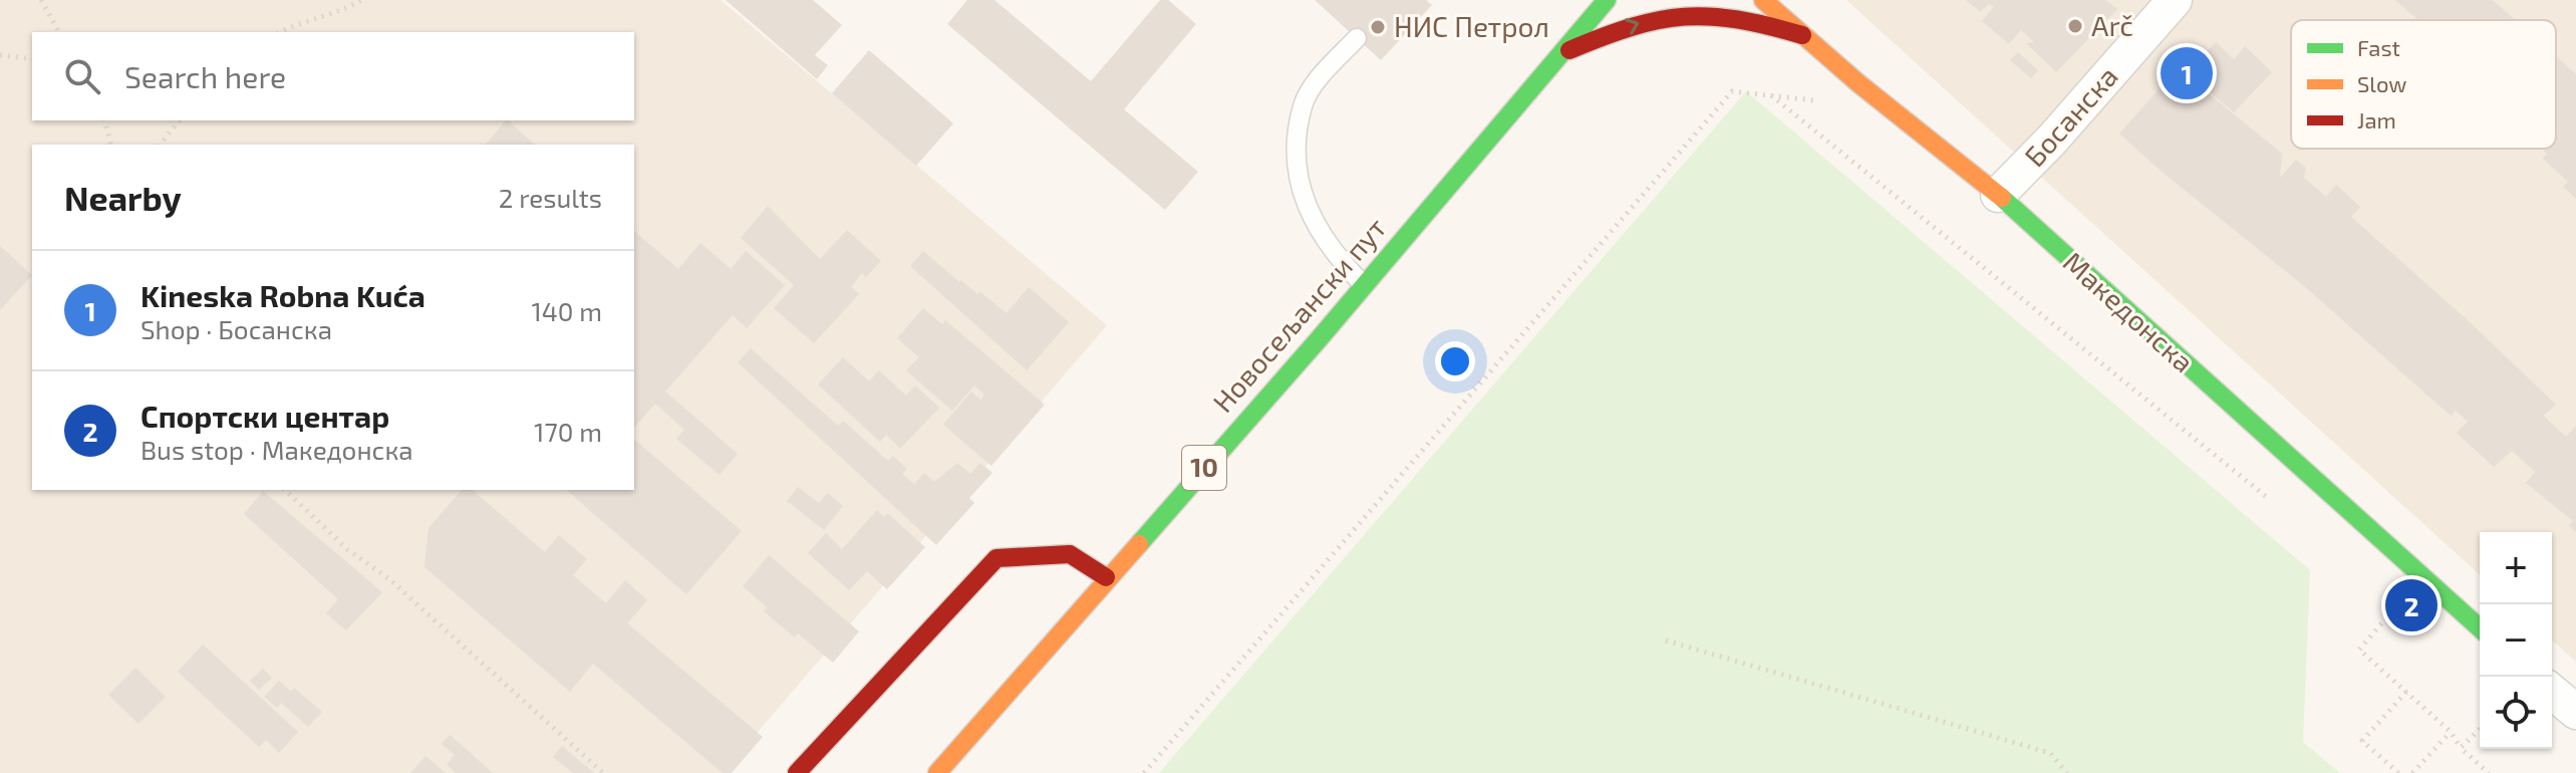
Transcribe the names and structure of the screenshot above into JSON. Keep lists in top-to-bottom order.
{
  "streets": {
    "street": [
      "Босанска",
      "Македонска",
      "Новосељански пут",
      "10"
    ]
  },
  "crossings": [
    ["Босанска", "Македонска"]
  ],
  "places": ["Arč", "НИС Петрол"],
  "legend": ["Fast", "Slow", "Jam"],
  "page": {
    "search": "Search here",
    "pins": ["1", "2"],
    "heading": ["Nearby", "2 results"],
    "list": [
      {
        "mark": "1",
        "name": "Kineska Robna Kuća",
        "note": "Shop · Босанска",
        "value": "140 m"
      },
      {
        "mark": "2",
        "name": "Спортски центар",
        "note": "Bus stop · Македонска",
        "value": "170 m"
      }
    ],
    "map_buttons": ["+", "−"]
  }
}
